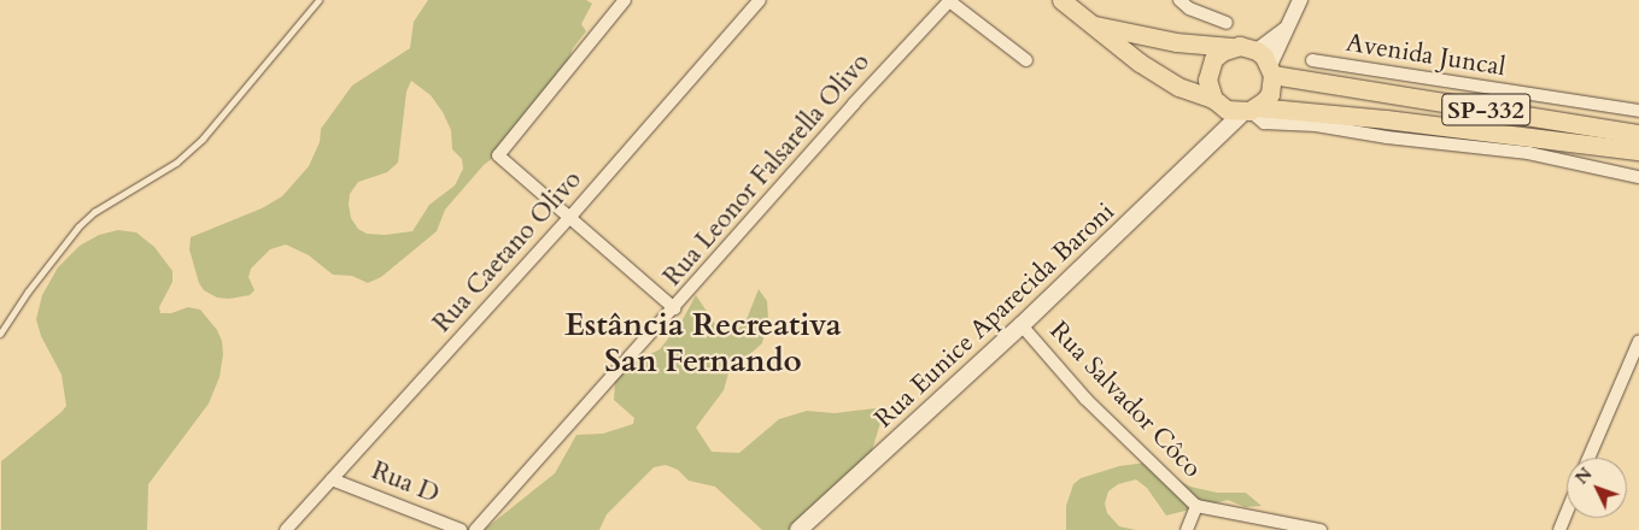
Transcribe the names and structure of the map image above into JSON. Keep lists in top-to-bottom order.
{
  "streets": {
    "main road": ["SP-332", "Rua Eunice Aparecida Baroni"],
    "street": [
      "Avenida Juncal",
      "Rua Leonor Falsarella Olivo",
      "Rua Caetano Olivo",
      "Rua Salvador Côco",
      "Rua D"
    ]
  },
  "crossings": [
    ["SP-332", "Rua Eunice Aparecida Baroni"],
    ["Rua Caetano Olivo", "Rua D"],
    ["Rua Eunice Aparecida Baroni", "Rua Salvador Côco"]
  ],
  "districts": ["Estância Recreativa San Fernando"],
  "north": "top left"
}
